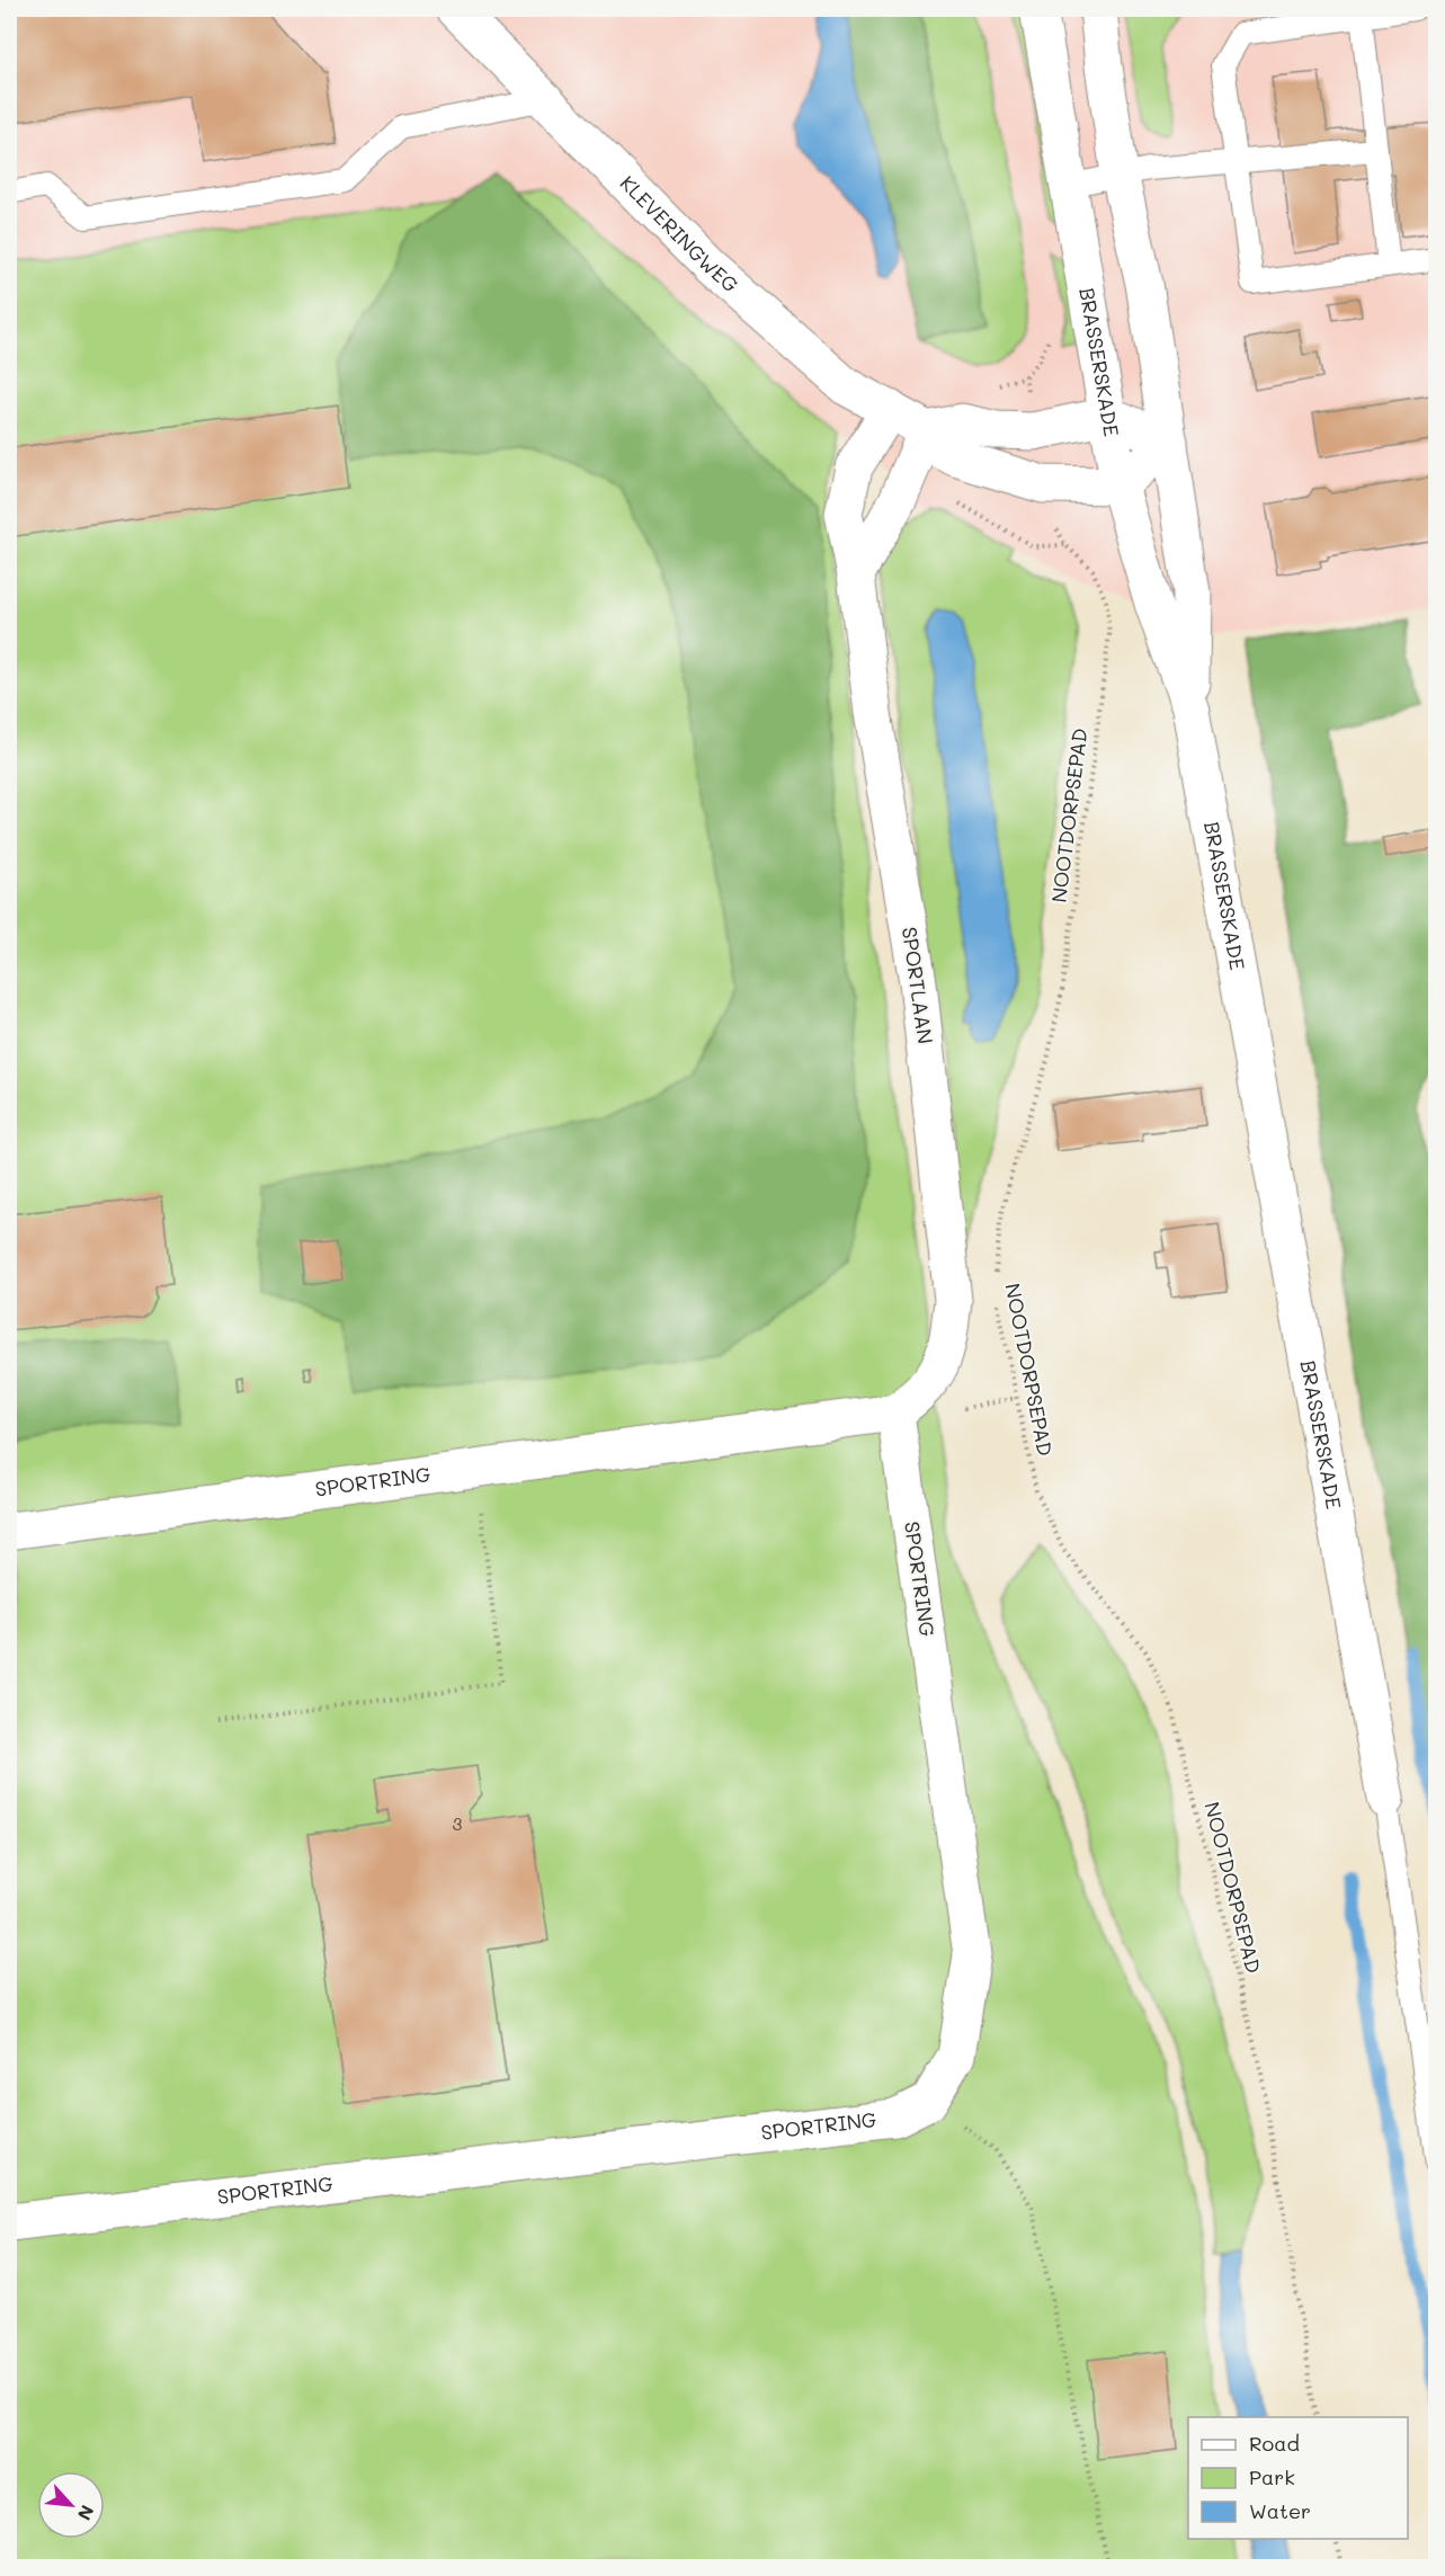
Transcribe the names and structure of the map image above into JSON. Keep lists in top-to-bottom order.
{
  "streets": {
    "street": [
      "KLEVERINGWEG",
      "BRASSERSKADE",
      "SPORTLAAN",
      "SPORTRING"
    ],
    "path": ["NOOTDORPSEPAD"]
  },
  "crossings": [
    ["KLEVERINGWEG", "BRASSERSKADE"],
    ["KLEVERINGWEG", "NOOTDORPSEPAD"],
    ["KLEVERINGWEG", "SPORTLAAN"],
    ["SPORTLAAN", "SPORTRING"]
  ],
  "house_numbers": ["3"],
  "legend": ["Road", "Park", "Water"],
  "north": "bottom right"
}
